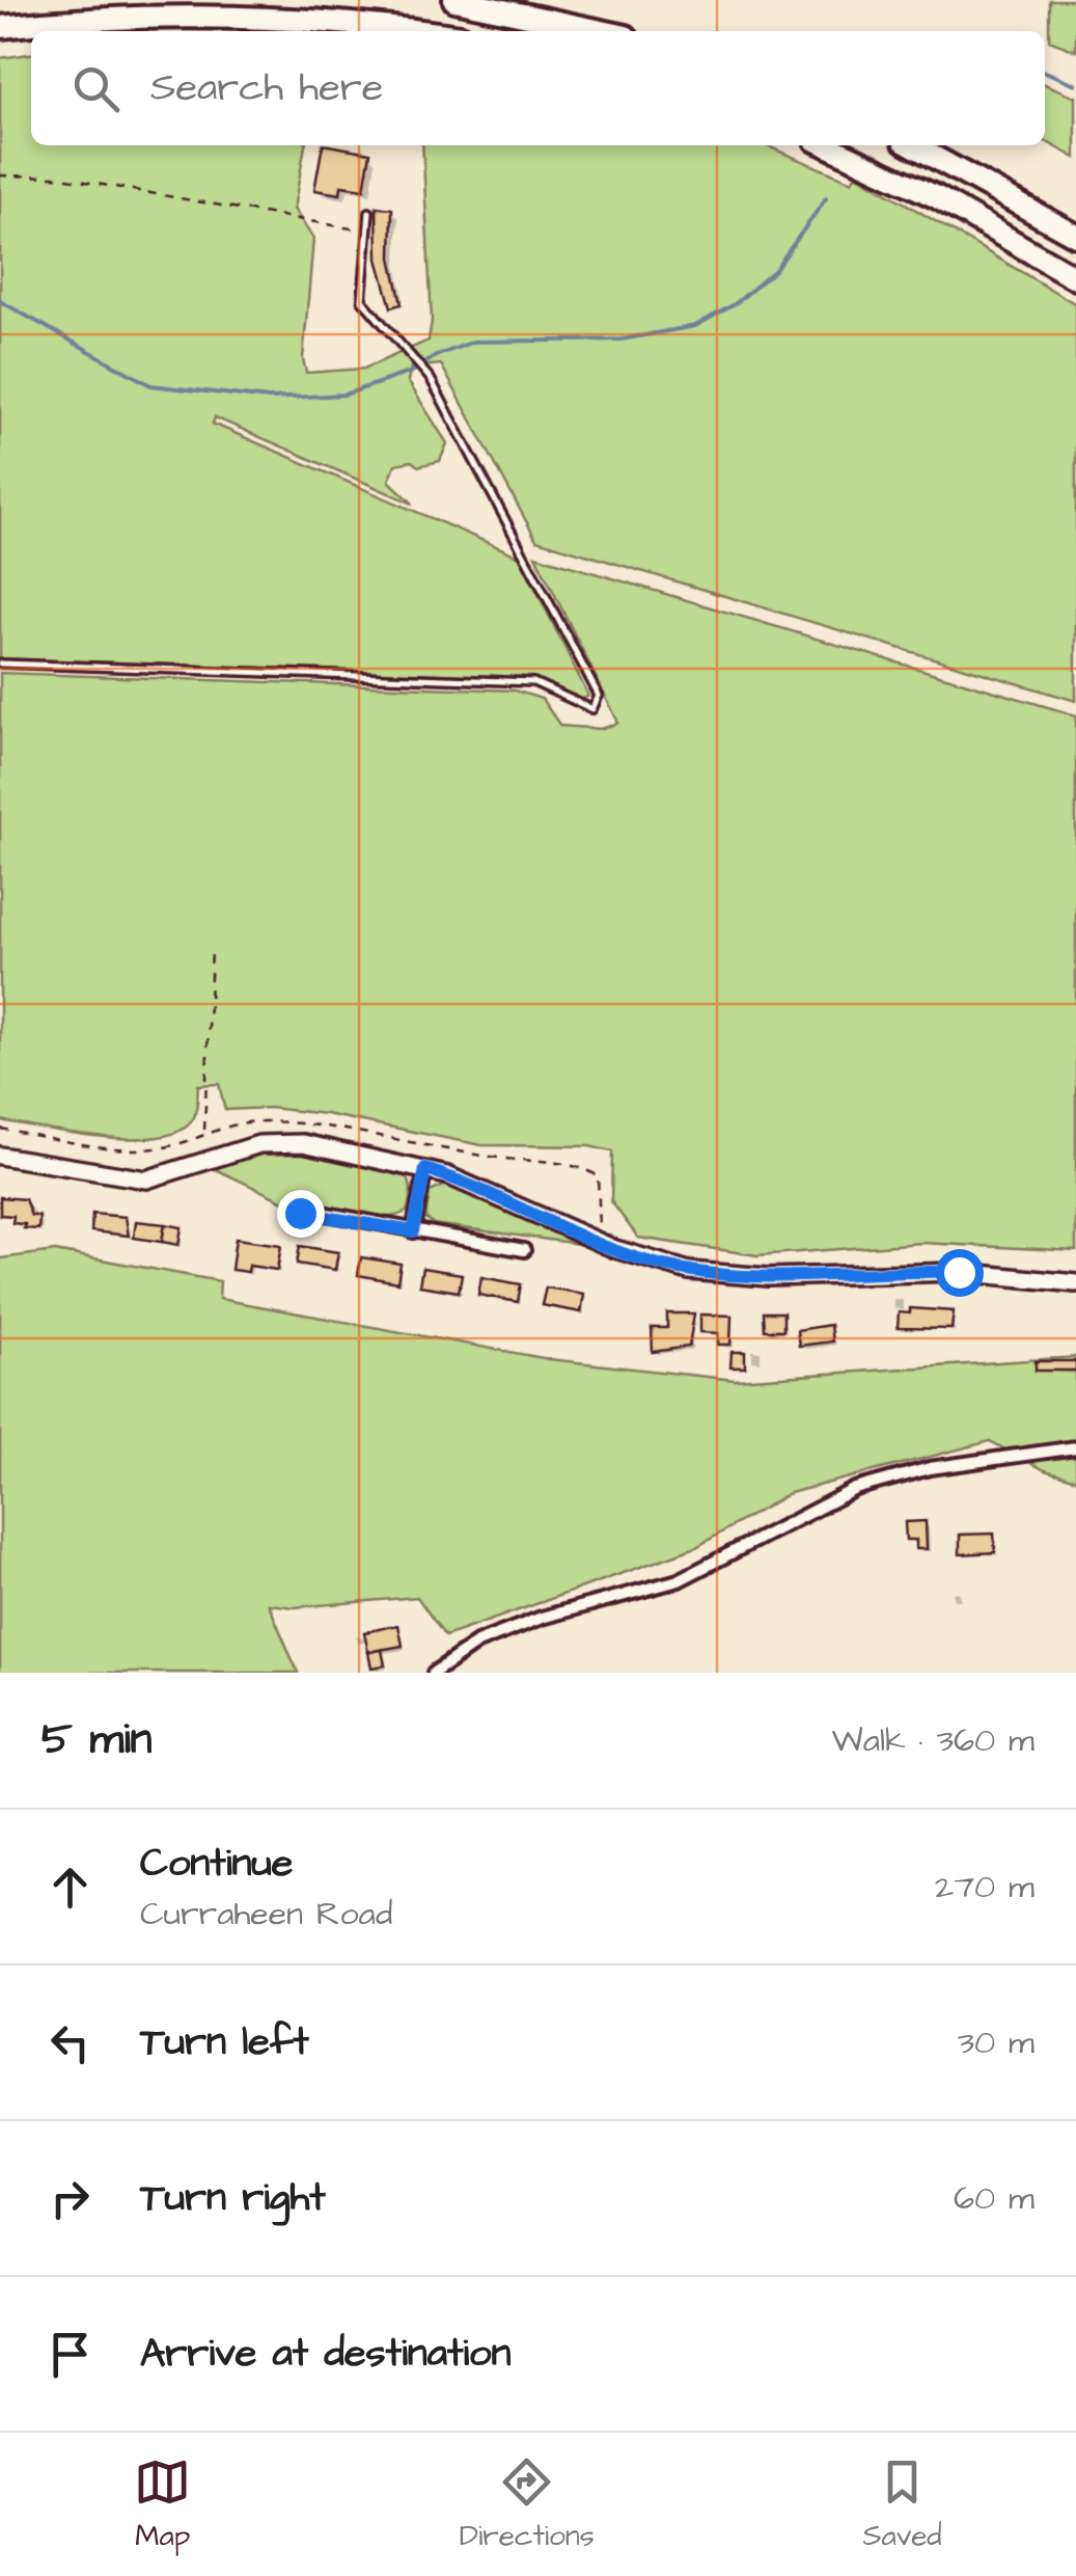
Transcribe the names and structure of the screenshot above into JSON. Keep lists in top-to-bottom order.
{
  "page": {
    "search": "Search here",
    "heading": ["5 min", "Walk · 360 m"],
    "list": [
      ["Continue", "Curraheen Road", "270 m"],
      ["Turn left", "30 m"],
      ["Turn right", "60 m"],
      "Arrive at destination"
    ],
    "nav": ["Map", "Directions", "Saved"]
  }
}
